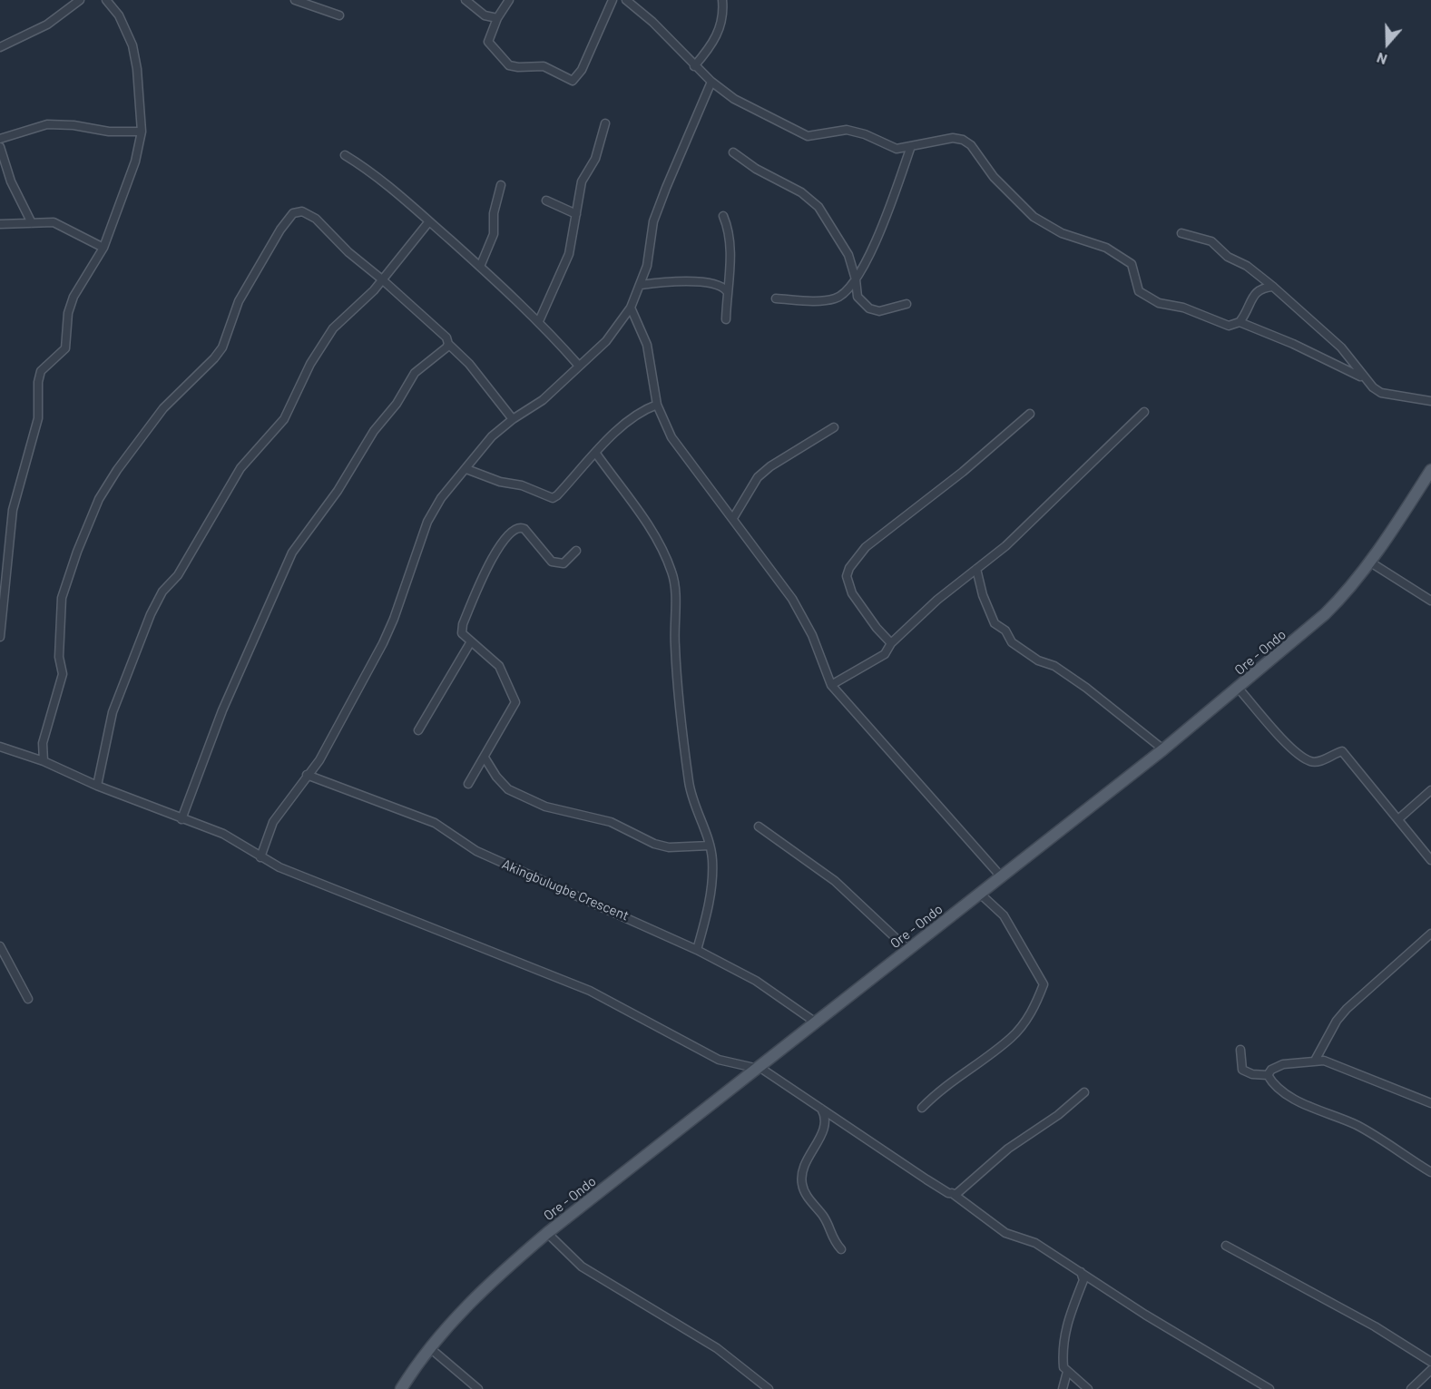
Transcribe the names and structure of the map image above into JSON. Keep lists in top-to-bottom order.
{
  "streets": {
    "main road": ["Ore - Ondo"],
    "street": ["Akingbulugbe Crescent"]
  },
  "crossings": [
    ["Ore - Ondo", "Akingbulugbe Crescent"]
  ],
  "north": "bottom"
}
